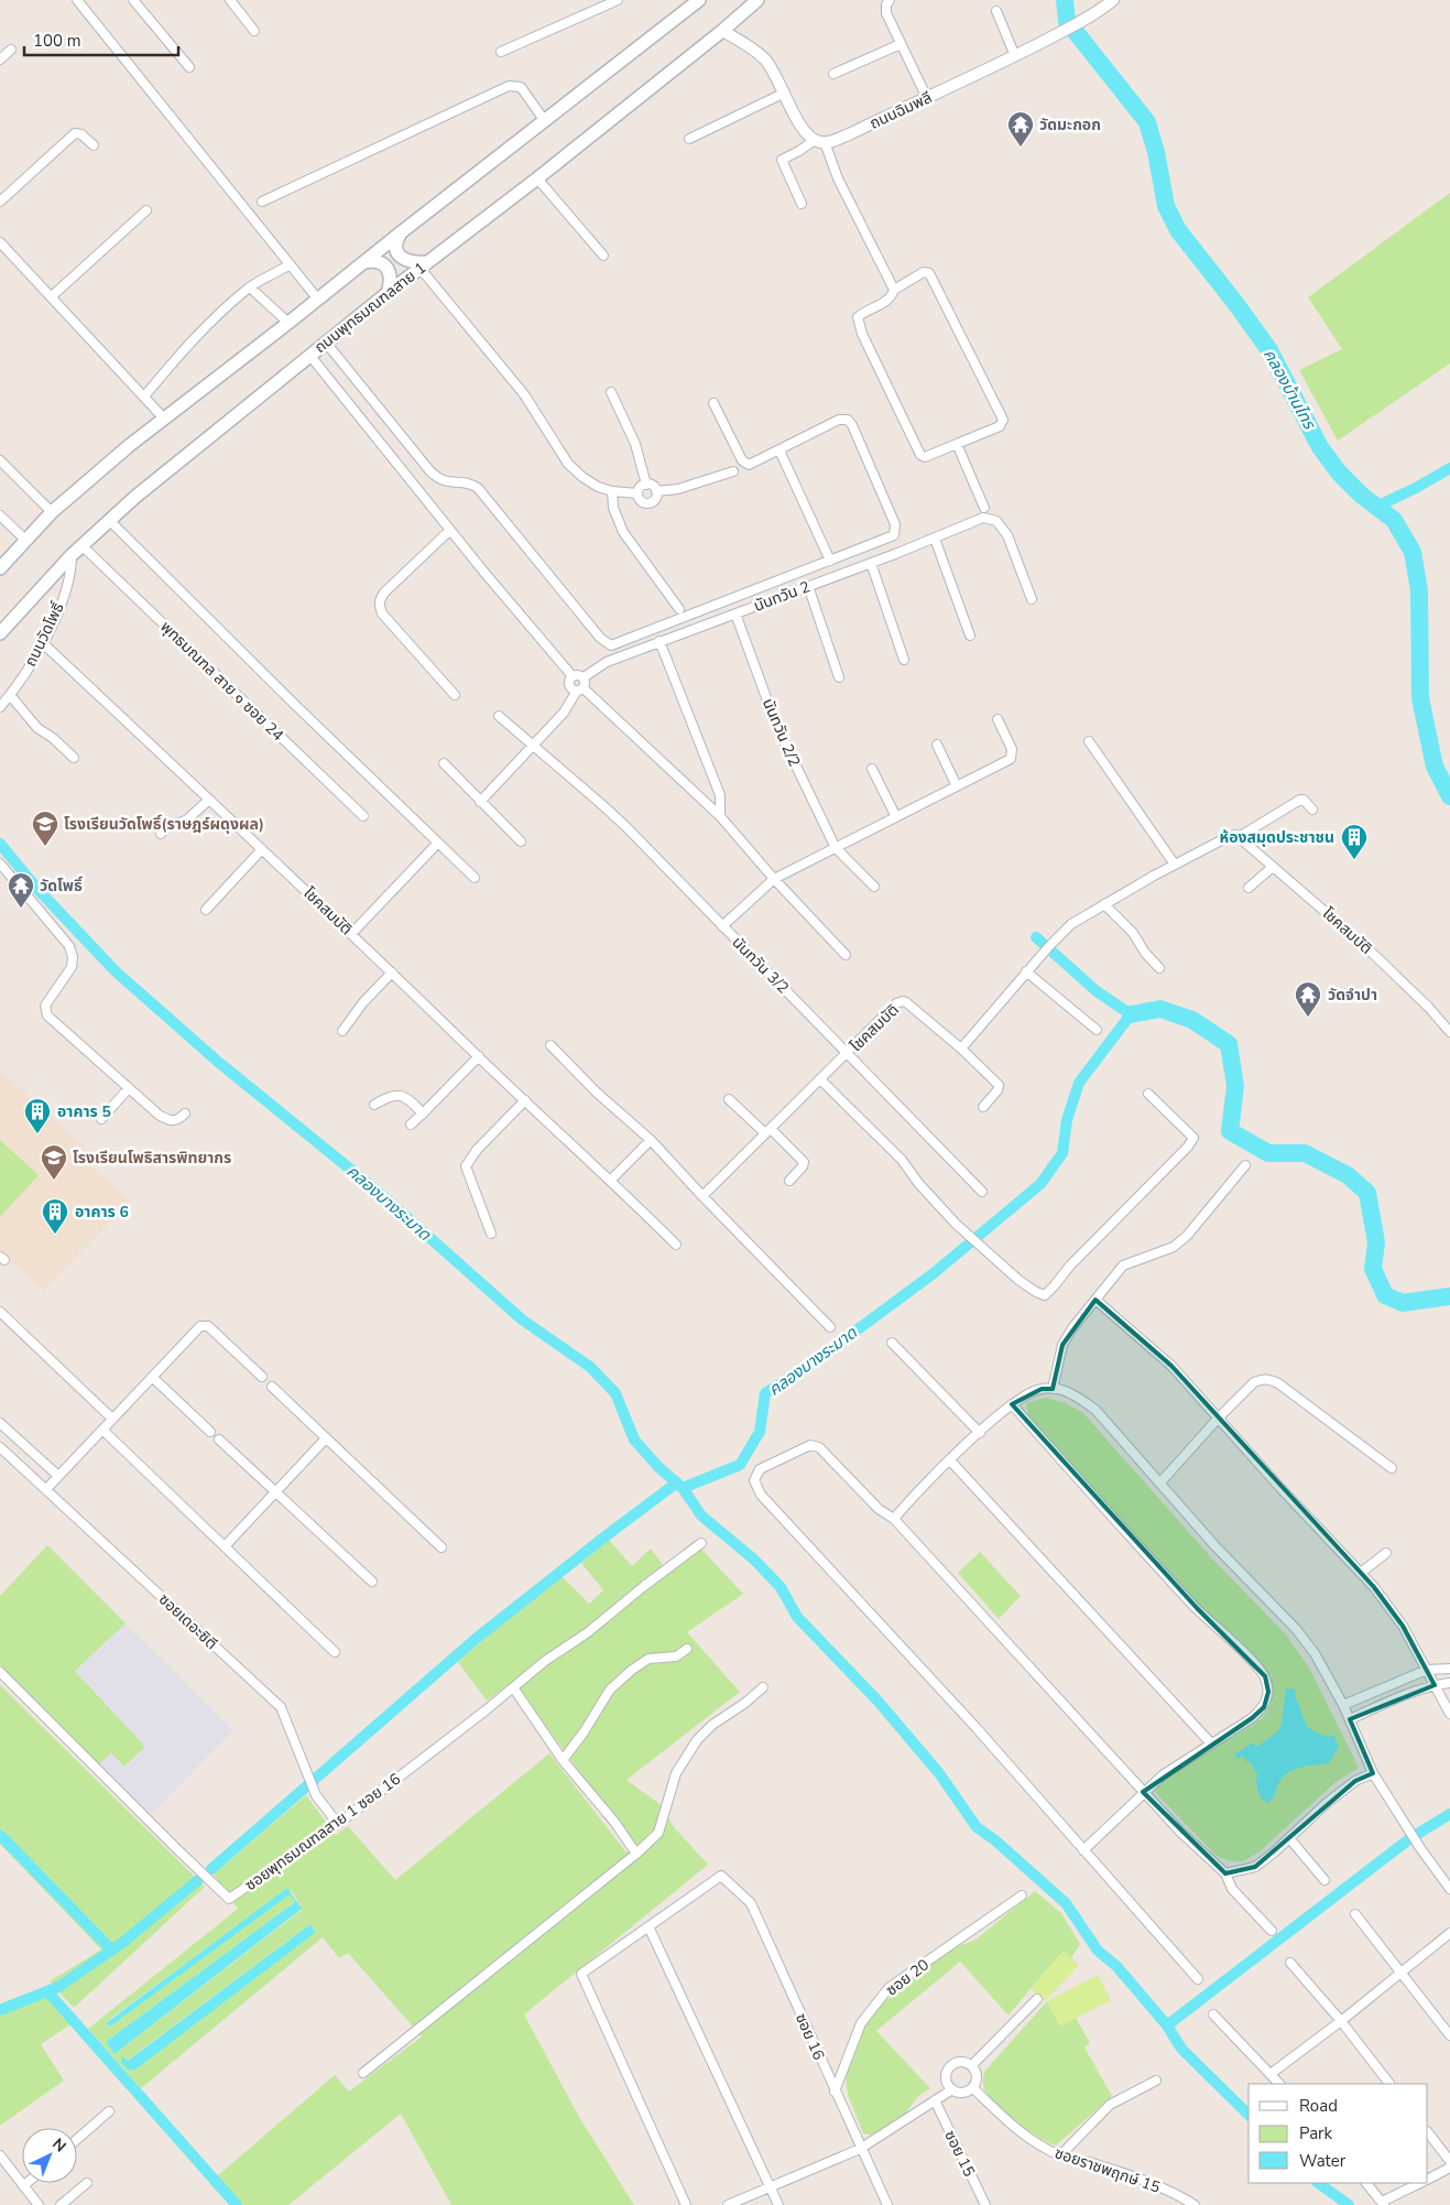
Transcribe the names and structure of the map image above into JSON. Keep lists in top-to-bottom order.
{
  "streets": {
    "main road": ["ถนนพุทธมณฑลสาย 1"],
    "street": [
      "ถนนฉิมพลี",
      "นันทวัน 2",
      "ถนนวัดโพธิ์",
      "พุทธมณฑล สาย ๑ ซอย 24",
      "นันทวัน 2/2",
      "โชคสมบัติ",
      "นันทวัน 3/2",
      "ซอยเดอะซิตี",
      "ซอยพุทธมณฑลสาย 1 ซอย 16",
      "ซอย 20",
      "ซอย 16",
      "ซอย 15",
      "ซอยราชพฤกษ์ 15"
    ]
  },
  "crossings": [
    ["ถนนพุทธมณฑลสาย 1", "ถนนวัดโพธิ์"],
    ["ถนนพุทธมณฑลสาย 1", "พุทธมณฑล สาย ๑ ซอย 24"],
    ["นันทวัน 2", "นันทวัน 2/2"],
    ["ถนนวัดโพธิ์", "โชคสมบัติ"],
    ["โชคสมบัติ", "นันทวัน 3/2"],
    ["ซอยเดอะซิตี", "ซอยพุทธมณฑลสาย 1 ซอย 16"],
    ["ซอย 20", "ซอย 16"]
  ],
  "water": ["คลองบ้านไทร", "คลองบางระมาด"],
  "places": {
    "temple": ["วัดมะกอก", "วัดโพธิ์", "วัดจำปา"],
    "school or university": ["โรงเรียนวัดโพธิ์(ราษฎร์ผดุงผล)", "โรงเรียนโพธิสารพิทยากร"],
    "building": ["ห้องสมุดประชาชน", "อาคาร 5", "อาคาร 6"]
  },
  "legend": ["Road", "Park", "Water"],
  "scale_bar": "100 m",
  "north": "top right"
}
